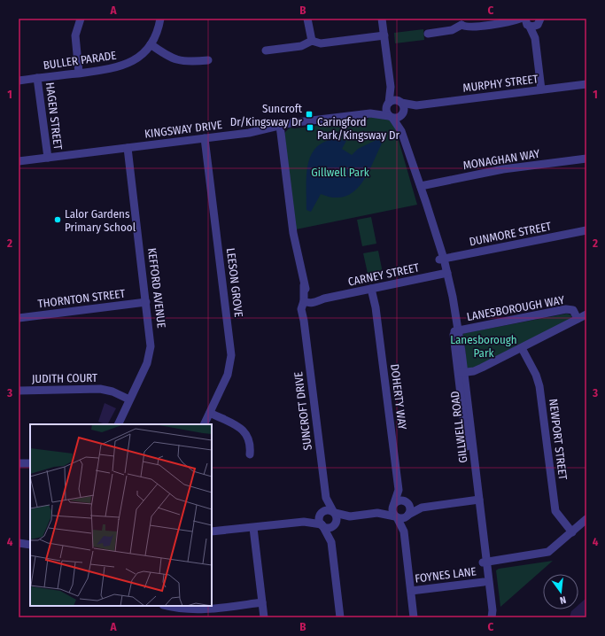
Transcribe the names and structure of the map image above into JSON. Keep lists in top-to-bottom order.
{
  "streets": {
    "street": [
      "BULLER PARADE",
      "MURPHY STREET",
      "HAGEN STREET",
      "KINGSWAY DRIVE",
      "MONAGHAN WAY",
      "DUNMORE STREET",
      "CARNEY STREET",
      "LEESON GROVE",
      "KEFFORD AVENUE",
      "THORNTON STREET",
      "LANESBOROUGH WAY",
      "JUDITH COURT",
      "DOHERTY WAY",
      "SUNCROFT DRIVE",
      "GILLWELL ROAD",
      "NEWPORT STREET",
      "FOYNES LANE"
    ]
  },
  "crossings": [
    ["BULLER PARADE", "HAGEN STREET"],
    ["MURPHY STREET", "KINGSWAY DRIVE"],
    ["MURPHY STREET", "GILLWELL ROAD"],
    ["HAGEN STREET", "KINGSWAY DRIVE"],
    ["KINGSWAY DRIVE", "LEESON GROVE"],
    ["KINGSWAY DRIVE", "KEFFORD AVENUE"],
    ["KINGSWAY DRIVE", "GILLWELL ROAD"],
    ["MONAGHAN WAY", "GILLWELL ROAD"],
    ["DUNMORE STREET", "GILLWELL ROAD"],
    ["CARNEY STREET", "DOHERTY WAY"],
    ["CARNEY STREET", "SUNCROFT DRIVE"],
    ["CARNEY STREET", "GILLWELL ROAD"],
    ["KEFFORD AVENUE", "THORNTON STREET"],
    ["KEFFORD AVENUE", "JUDITH COURT"],
    ["LANESBOROUGH WAY", "GILLWELL ROAD"],
    ["GILLWELL ROAD", "FOYNES LANE"]
  ],
  "parks": ["Gillwell Park", "Lanesborough Park"],
  "places": {
    "transit": ["Suncroft Dr/Kingsway Dr", "Caringford Park/Kingsway Dr"],
    "other": ["Lalor Gardens Primary School"]
  },
  "north": "bottom",
  "grid": {
    "columns": ["A", "B", "C"],
    "rows": [
      "1",
      "2",
      "3",
      "4"
    ]
  }
}
